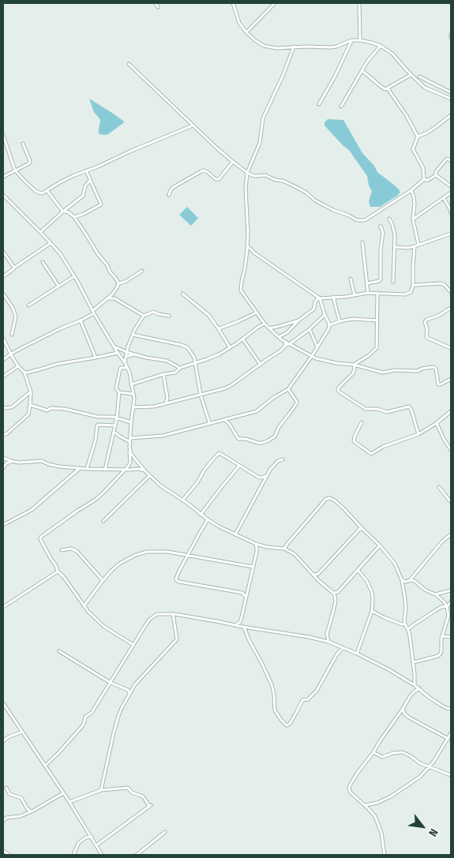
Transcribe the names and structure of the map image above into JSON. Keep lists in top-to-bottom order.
{
  "north": "bottom right"
}
